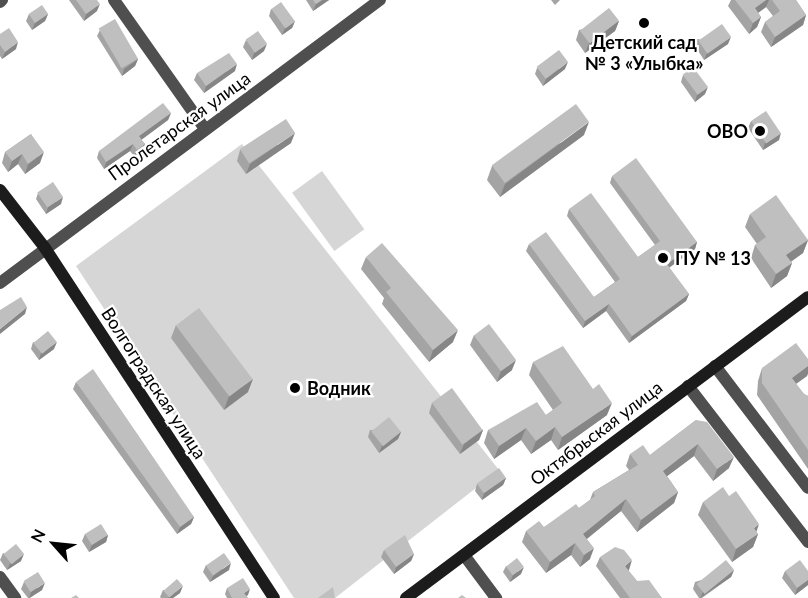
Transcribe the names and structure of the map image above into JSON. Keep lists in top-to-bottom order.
{
  "streets": {
    "main road": ["Волгоградская улица", "Октябрьская улица"],
    "street": ["Пролетарская улица"]
  },
  "crossings": [
    ["Пролетарская улица", "Волгоградская улица"]
  ],
  "places": [
    "Детский сад № 3 «Улыбка»",
    "ОВО",
    "ПУ № 13",
    "Водник"
  ],
  "north": "top left"
}
